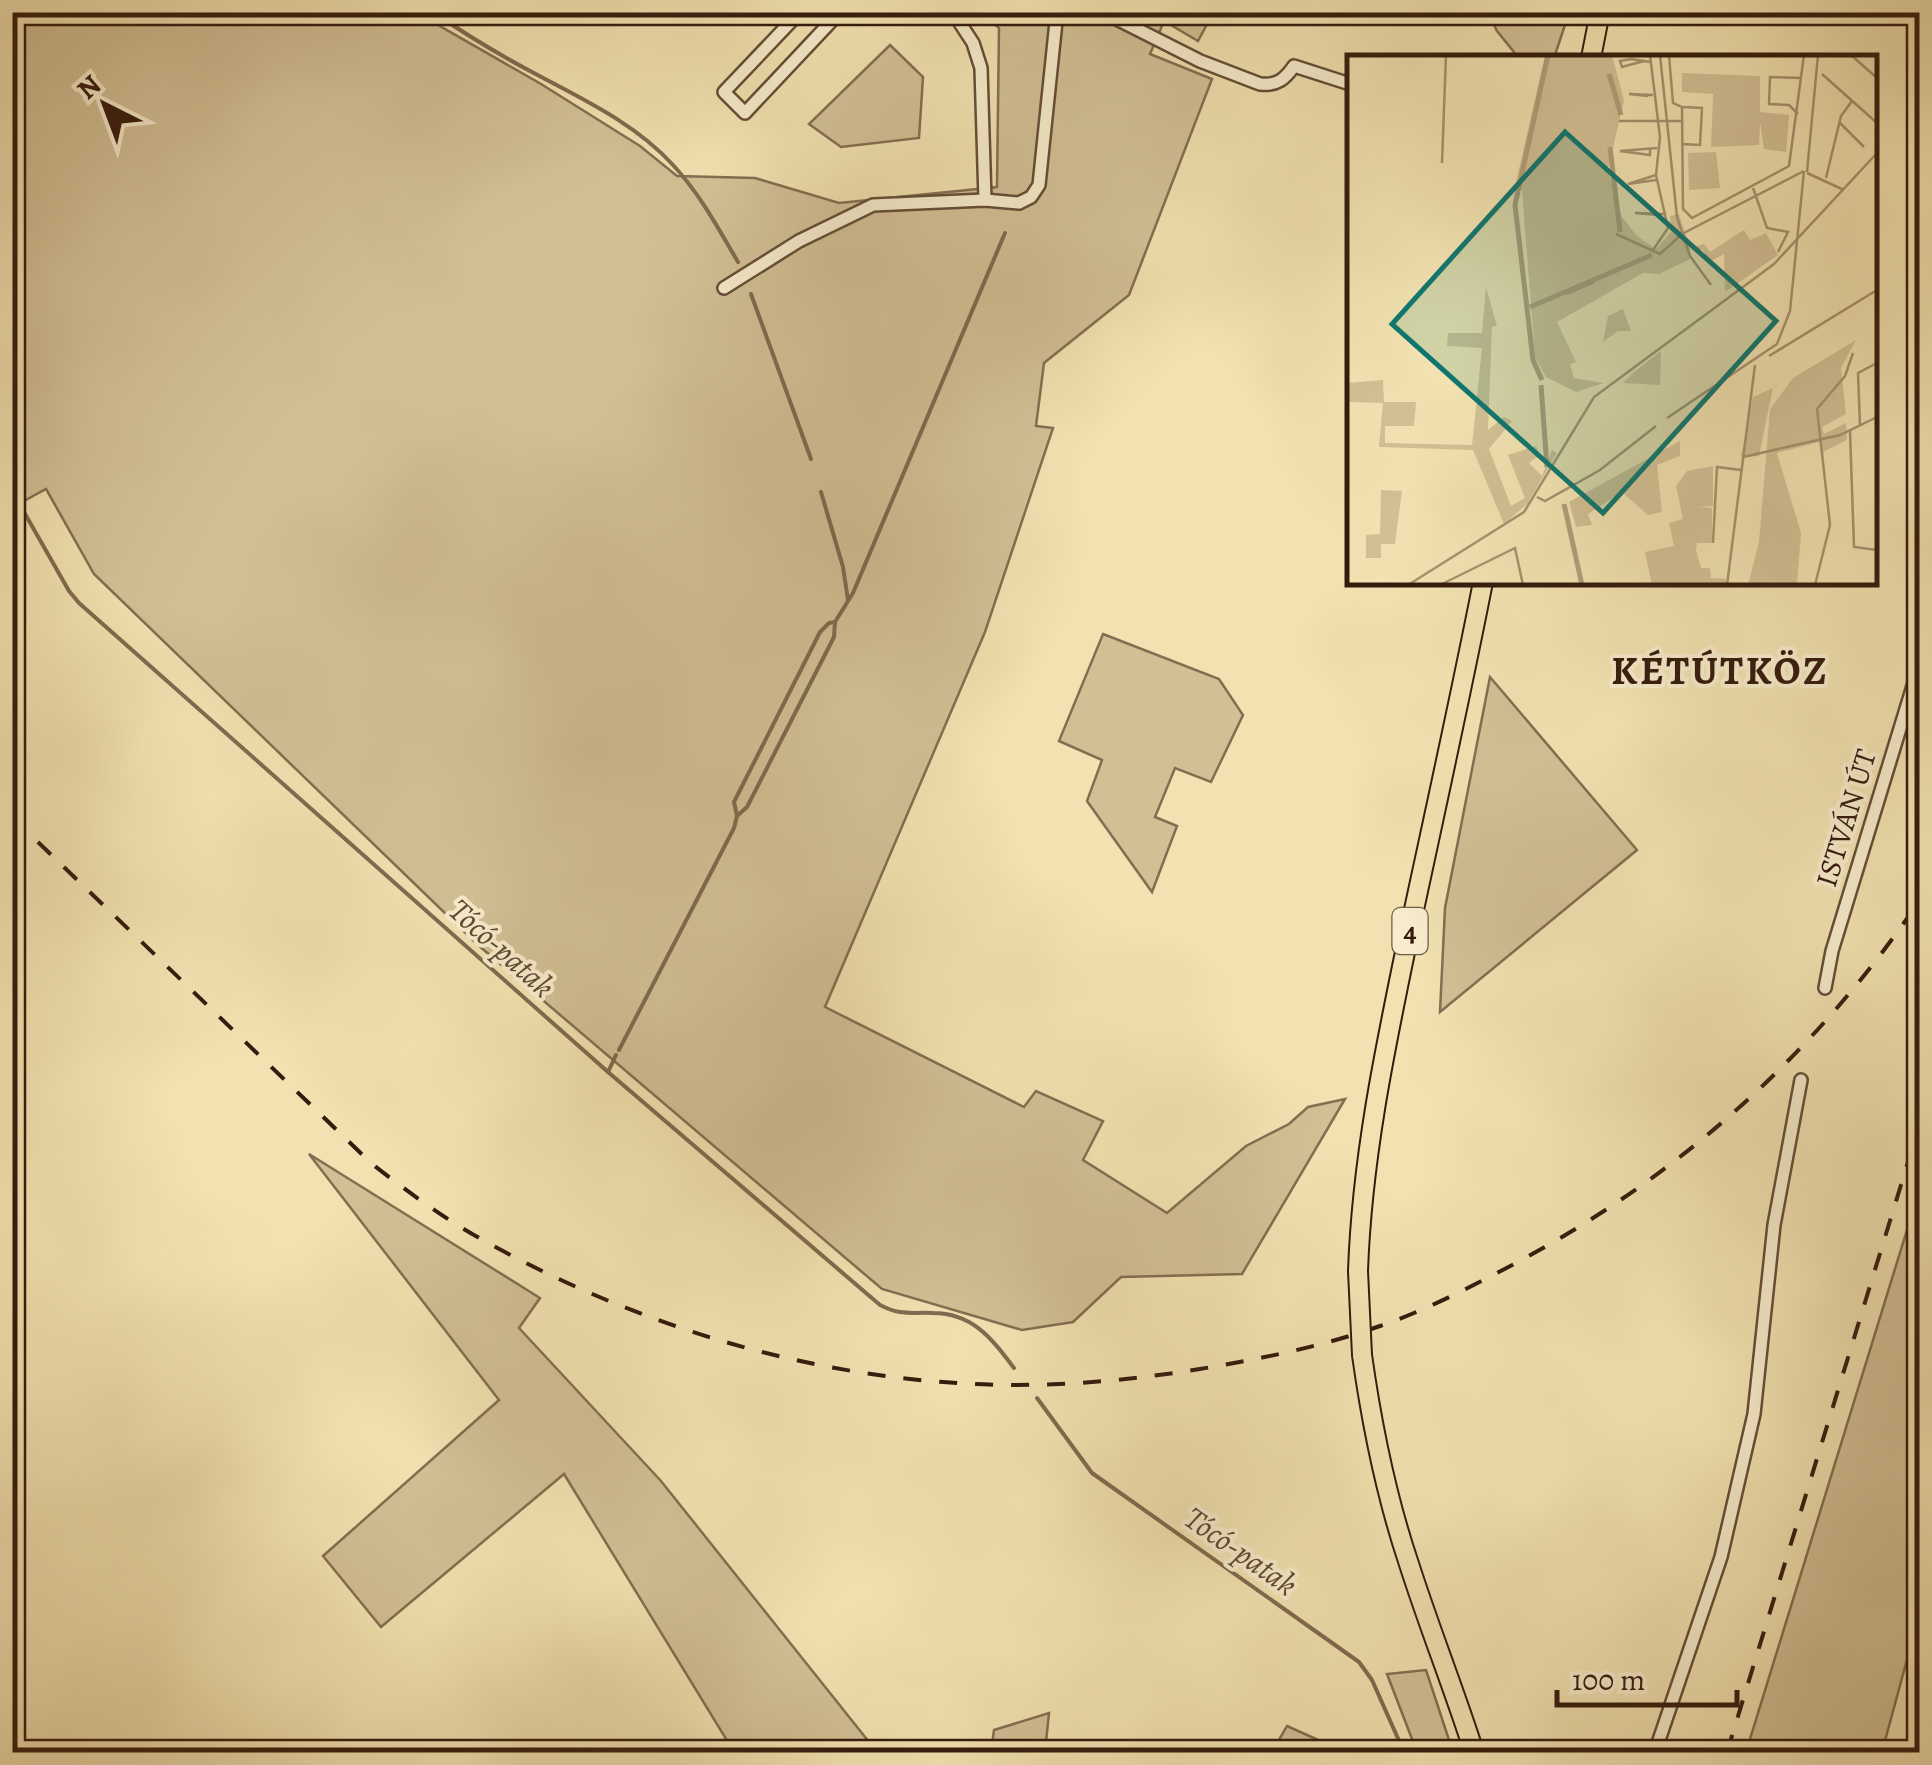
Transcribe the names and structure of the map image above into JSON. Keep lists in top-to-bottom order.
{
  "streets": {
    "main road": ["4"],
    "street": ["ISTVÁN ÚT"]
  },
  "districts": ["KÉTÚTKÖZ"],
  "water": ["Tócó-patak"],
  "scale_bar": "100 m",
  "north": "top left"
}
